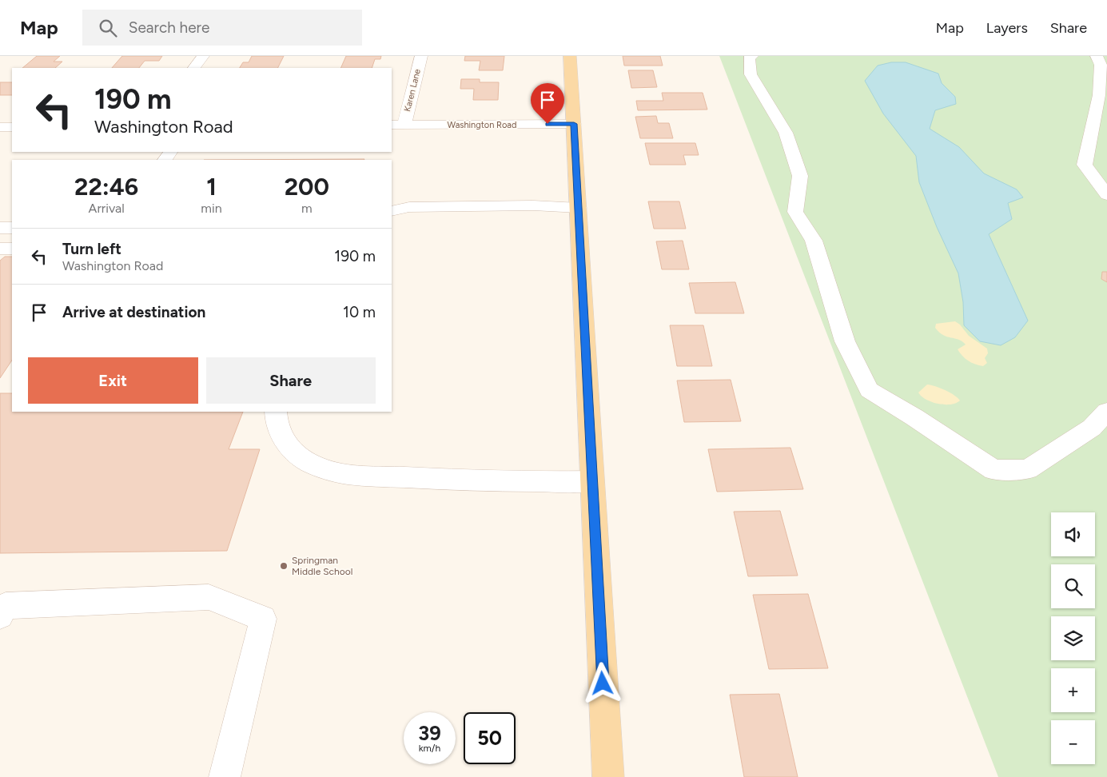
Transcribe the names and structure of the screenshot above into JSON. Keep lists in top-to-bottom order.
{
  "streets": {
    "street": ["Karen Lane", "Washington Road"]
  },
  "crossings": [
    ["Karen Lane", "Washington Road"]
  ],
  "places": ["Springman Middle School"],
  "page": {
    "header": "Map",
    "search": "Search here",
    "nav": ["Map", "Layers", "Share"],
    "turn": ["190 m", "Washington Road"],
    "eta": [
      "22:46",
      "Arrival",
      "1",
      "min",
      "200",
      "m"
    ],
    "list": [
      {
        "name": "Turn left",
        "note": "Washington Road",
        "value": "190 m"
      },
      {
        "name": "Arrive at destination",
        "value": "10 m"
      }
    ],
    "buttons": ["Exit", "Share"],
    "map_buttons": ["+", "−"],
    "speed": "39 km/h",
    "limit": "50"
  }
}
